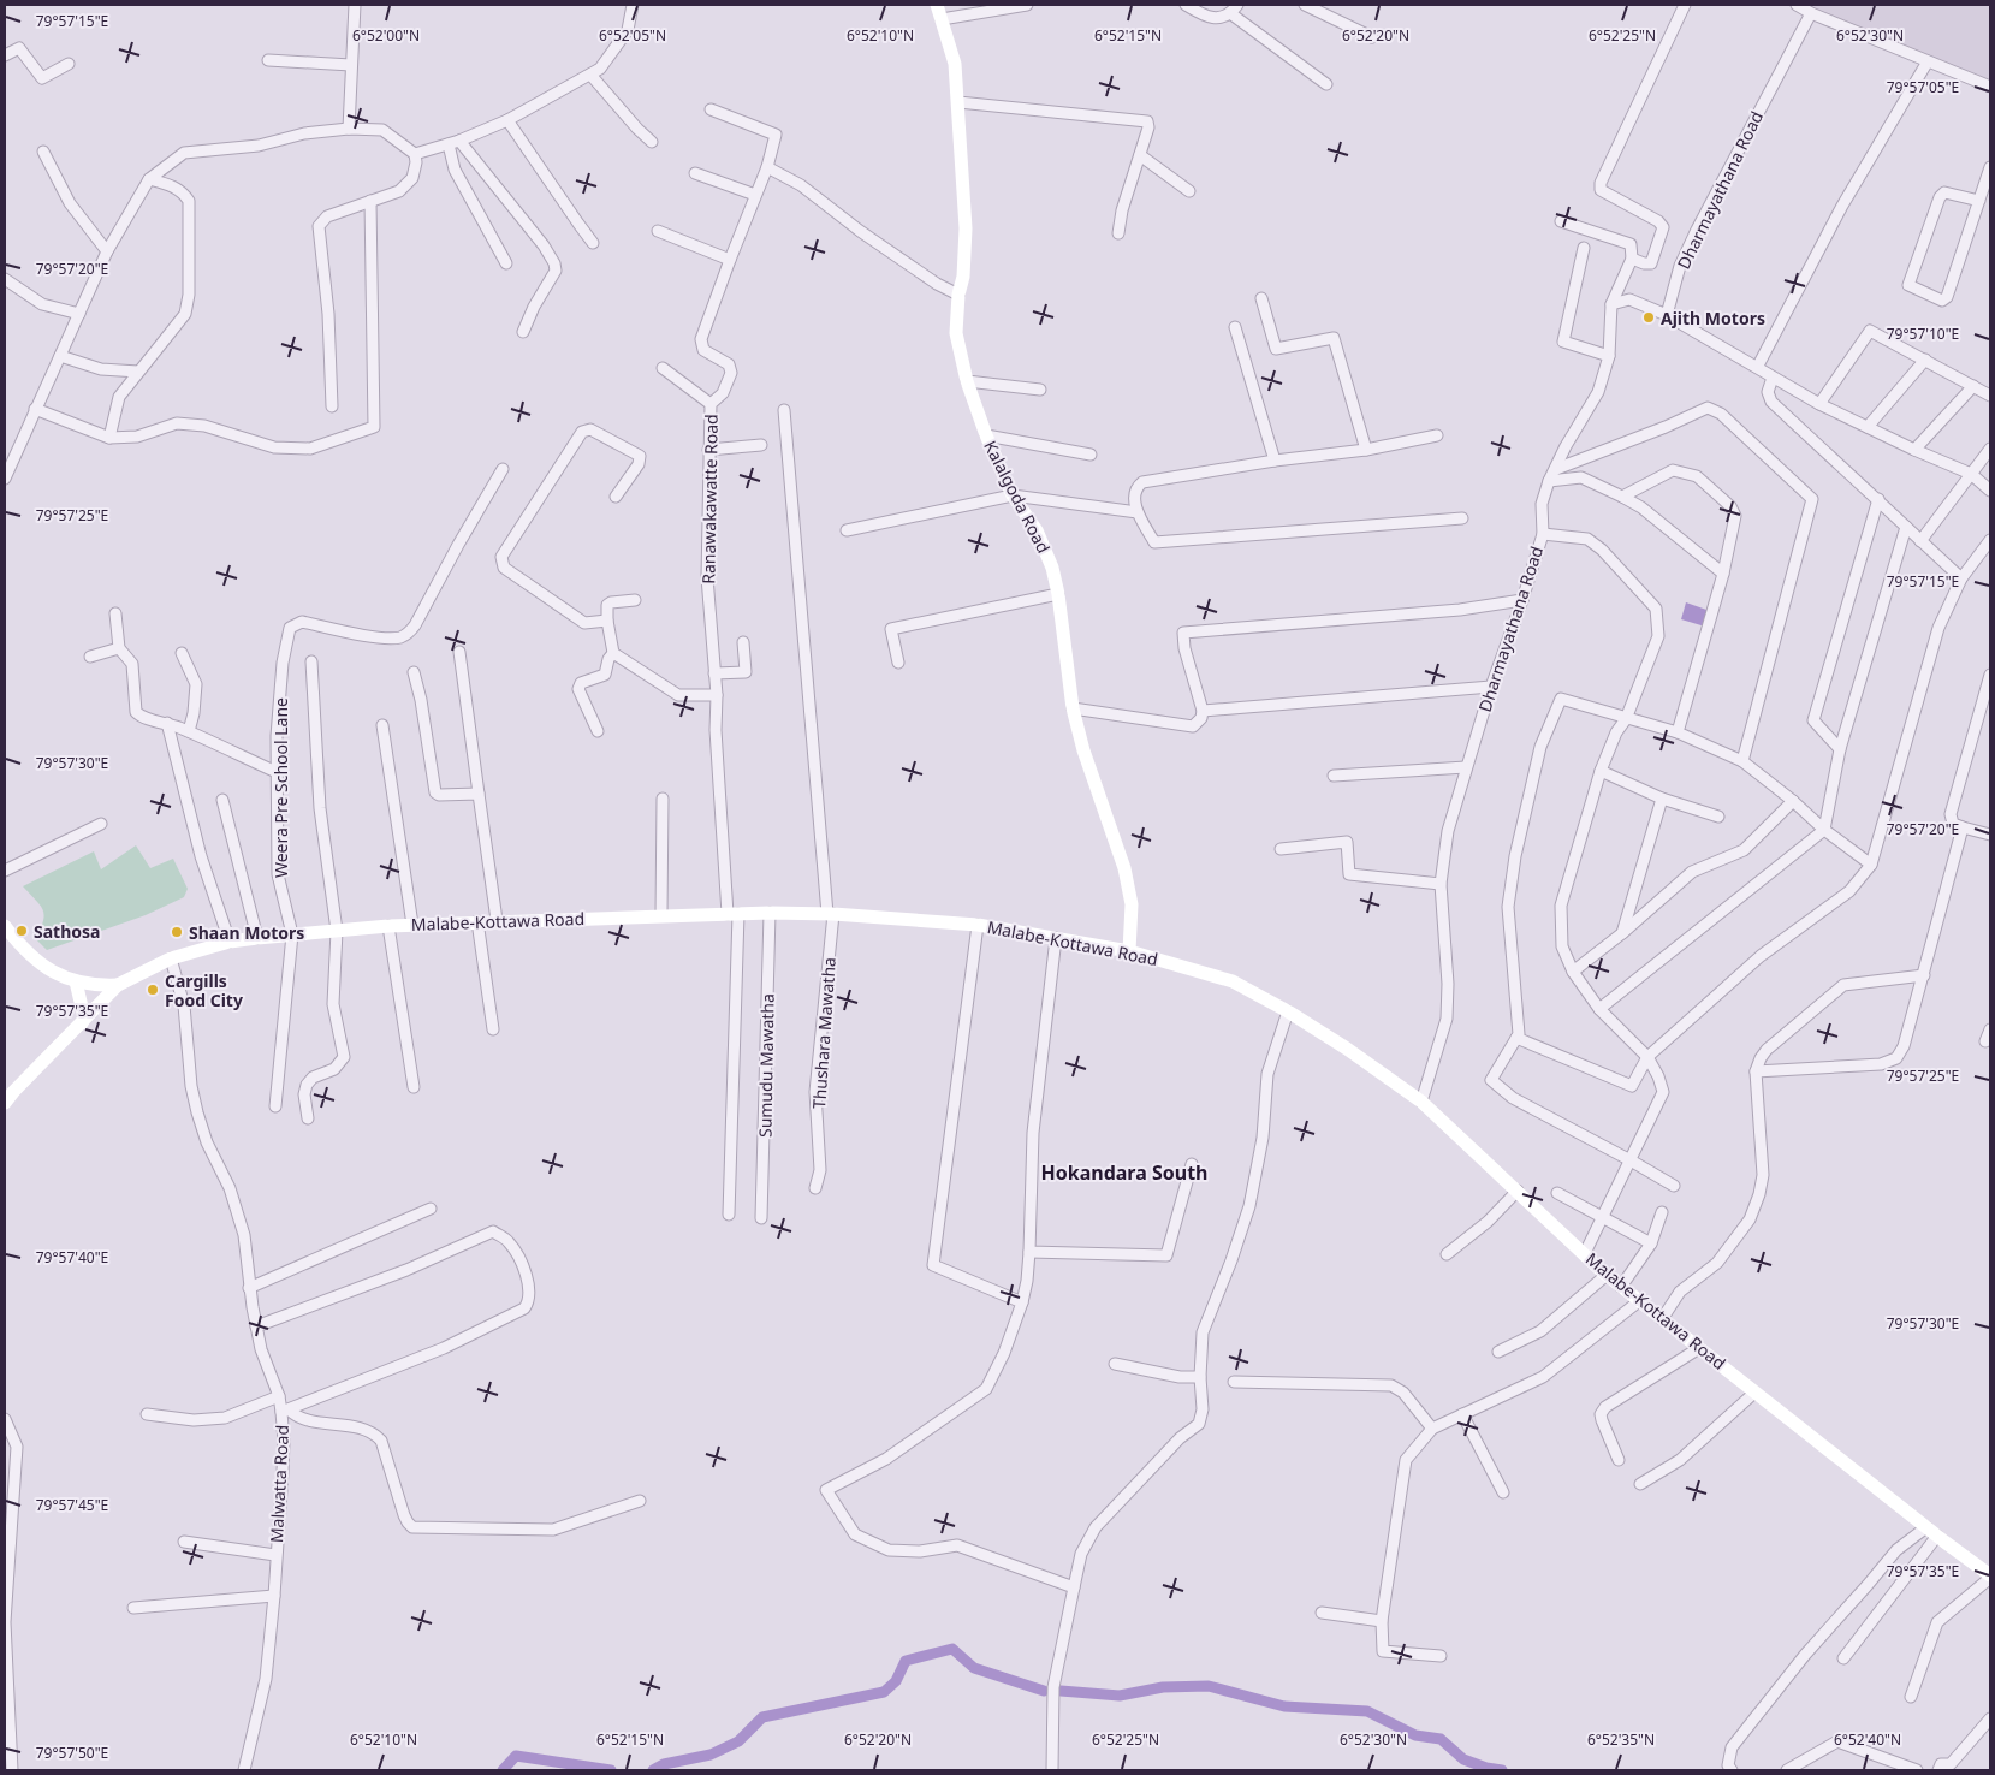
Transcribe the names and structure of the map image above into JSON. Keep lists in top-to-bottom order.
{
  "streets": {
    "main road": ["Kalalgoda Road", "Malabe-Kottawa Road"],
    "street": [
      "Dharmayathana Road",
      "Ranawakawatte Road",
      "Weera Pre School Lane",
      "Thushara Mawatha",
      "Sumudu Mawatha",
      "Malwatta Road"
    ]
  },
  "crossings": [
    ["Dharmayathana Road", "Malabe-Kottawa Road"],
    ["Kalalgoda Road", "Malabe-Kottawa Road"],
    ["Ranawakawatte Road", "Malabe-Kottawa Road"],
    ["Weera Pre School Lane", "Malabe-Kottawa Road"],
    ["Malabe-Kottawa Road", "Thushara Mawatha"],
    ["Malabe-Kottawa Road", "Sumudu Mawatha"],
    ["Malabe-Kottawa Road", "Malwatta Road"]
  ],
  "districts": ["Hokandara South"],
  "places": [
    "Ajith Motors",
    "Sathosa",
    "Shaan Motors",
    "Cargills Food City"
  ],
  "coordinates": [
    "79°57'15\"E",
    "6°52'00\"N",
    "6°52'05\"N",
    "6°52'10\"N",
    "6°52'15\"N",
    "6°52'20\"N",
    "6°52'25\"N",
    "6°52'30\"N",
    "79°57'05\"E",
    "79°57'20\"E",
    "79°57'10\"E",
    "79°57'25\"E",
    "79°57'30\"E",
    "79°57'35\"E",
    "79°57'40\"E",
    "79°57'45\"E",
    "6°52'35\"N",
    "6°52'40\"N",
    "79°57'50\"E"
  ]
}
